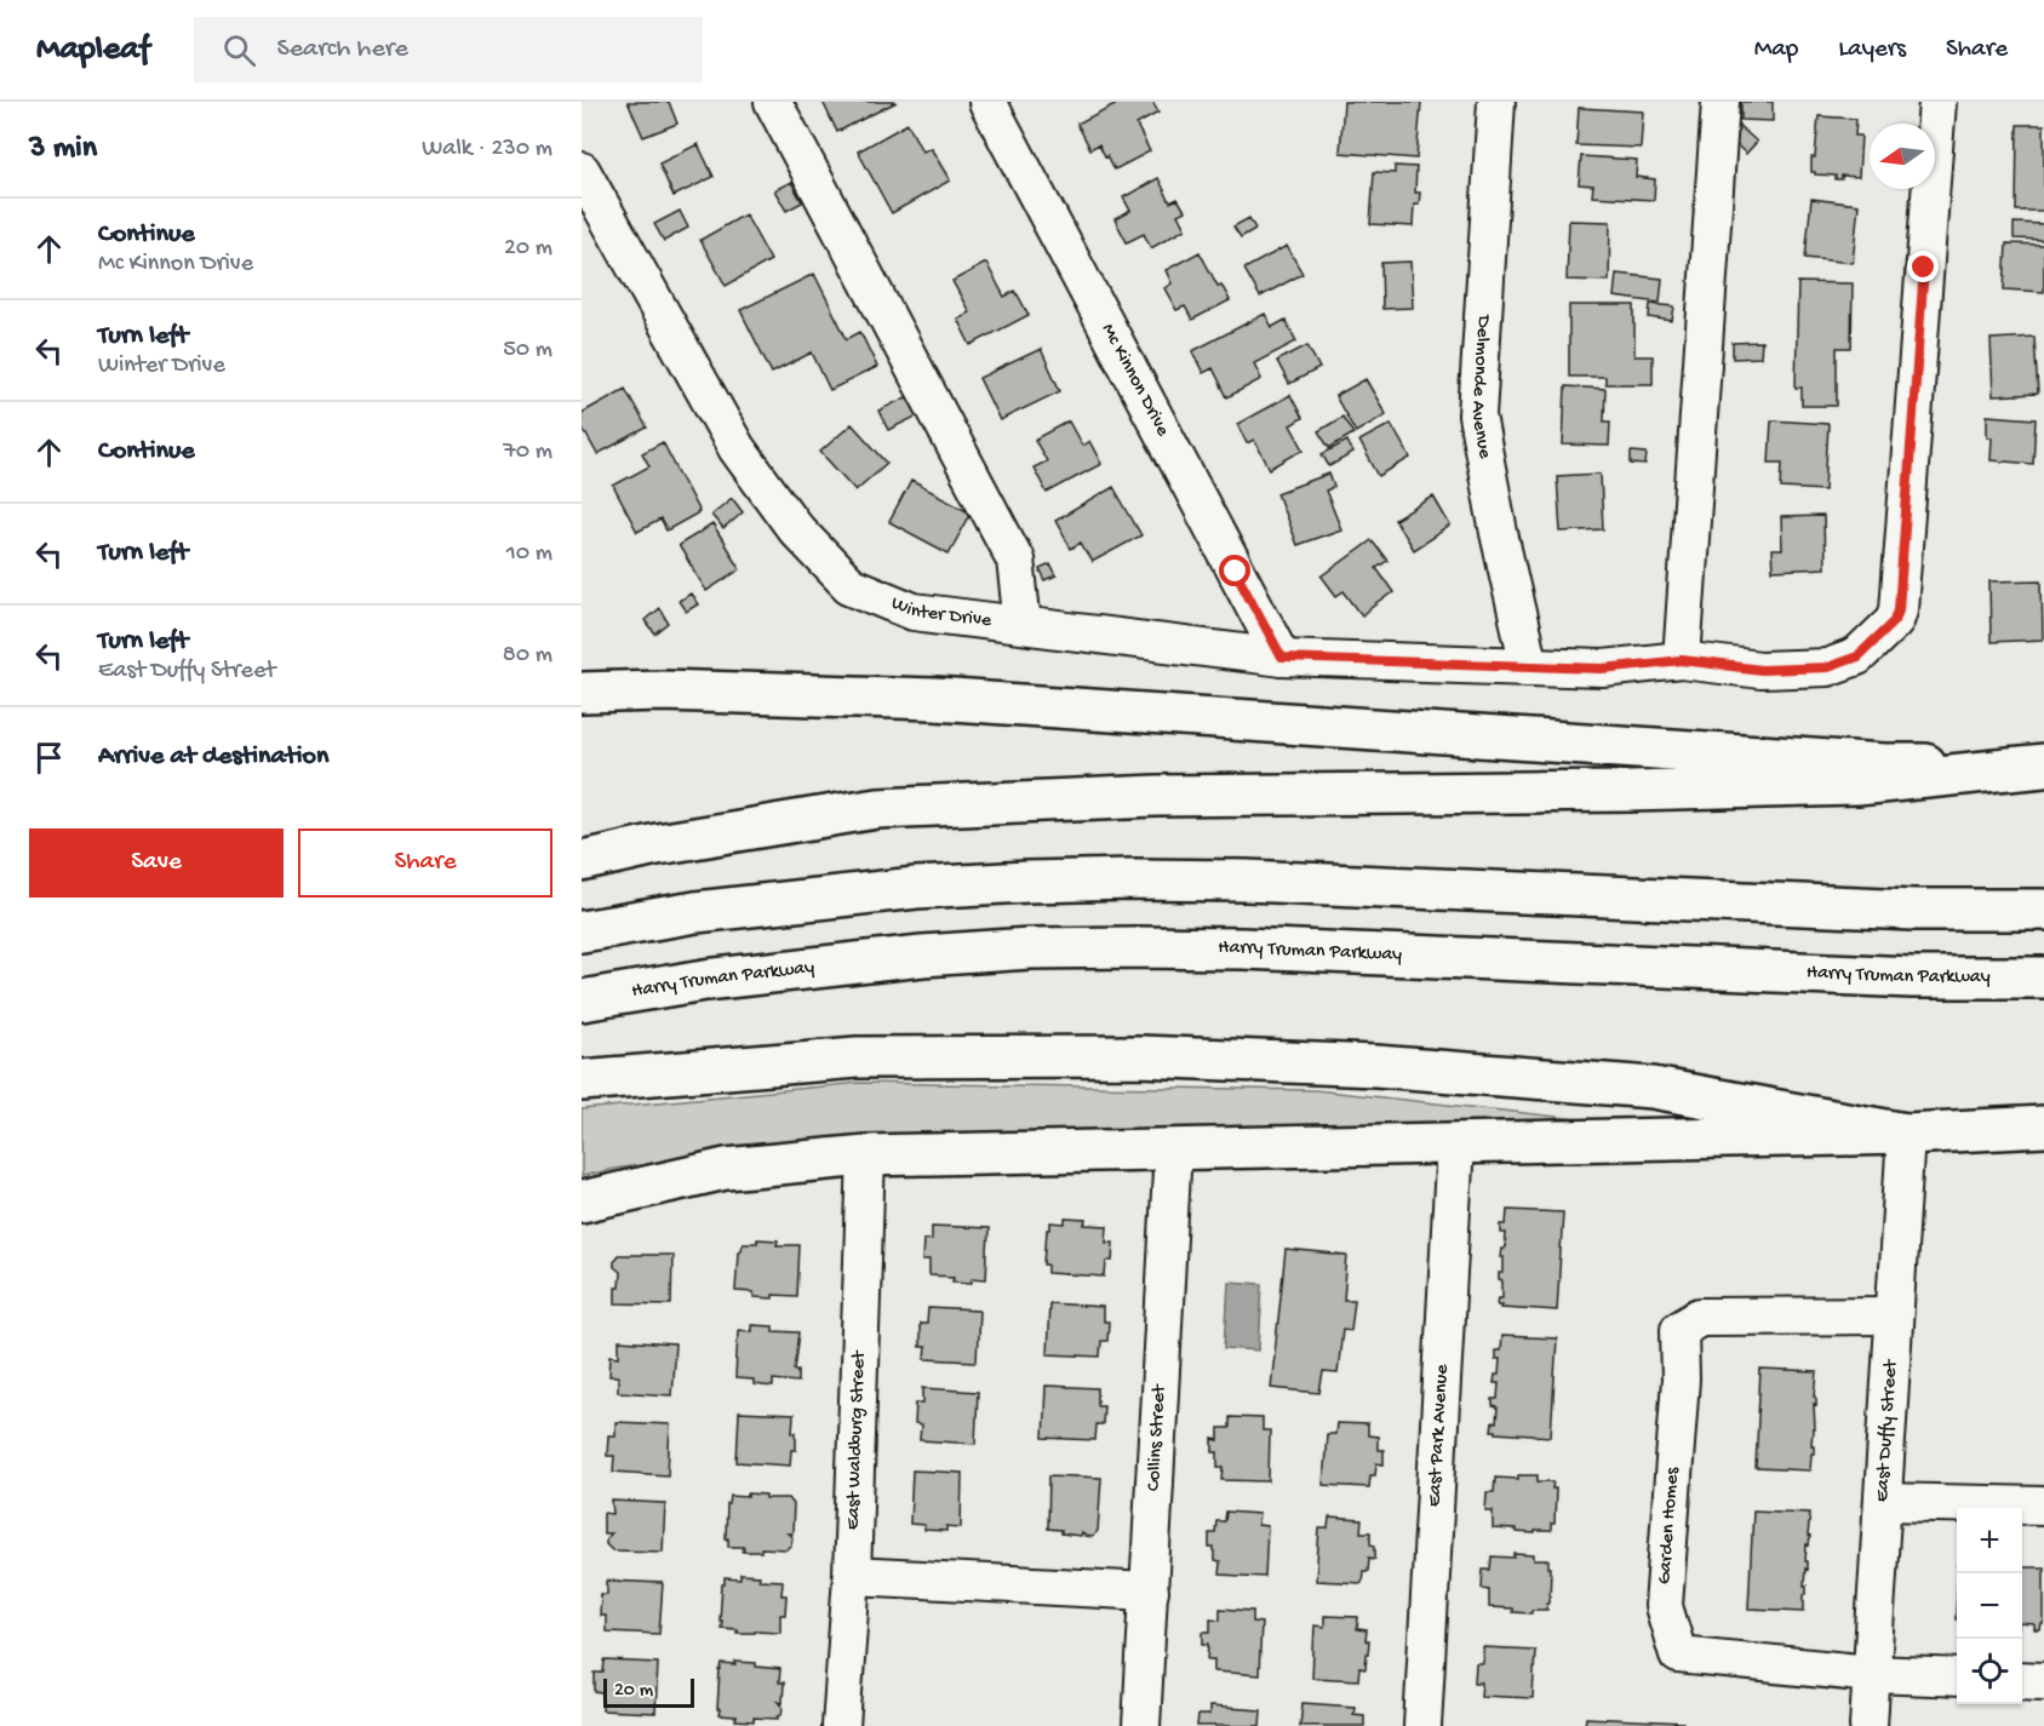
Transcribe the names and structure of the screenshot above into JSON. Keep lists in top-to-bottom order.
{
  "streets": {
    "main road": ["Harry Truman Parkway"],
    "street": [
      "Mc Kinnon Drive",
      "Delmonde Avenue",
      "Winter Drive",
      "East Duffy Street",
      "East Park Avenue",
      "Collins Street",
      "East Waldburg Street",
      "Garden Homes"
    ]
  },
  "crossings": [
    ["Mc Kinnon Drive", "Winter Drive"],
    ["Delmonde Avenue", "Winter Drive"],
    ["East Duffy Street", "Garden Homes"]
  ],
  "scale_bar": "20 m",
  "north": "left",
  "page": {
    "header": "Mapleaf",
    "search": "Search here",
    "nav": ["Map", "Layers", "Share"],
    "heading": ["3 min", "Walk · 230 m"],
    "list": [
      ["Continue", "Mc Kinnon Drive", "20 m"],
      ["Turn left", "Winter Drive", "50 m"],
      ["Continue", "70 m"],
      ["Turn left", "10 m"],
      ["Turn left", "East Duffy Street", "80 m"],
      "Arrive at destination"
    ],
    "buttons": ["Save", "Share"],
    "map_buttons": ["+", "−"],
    "scale": "20 m"
  }
}
